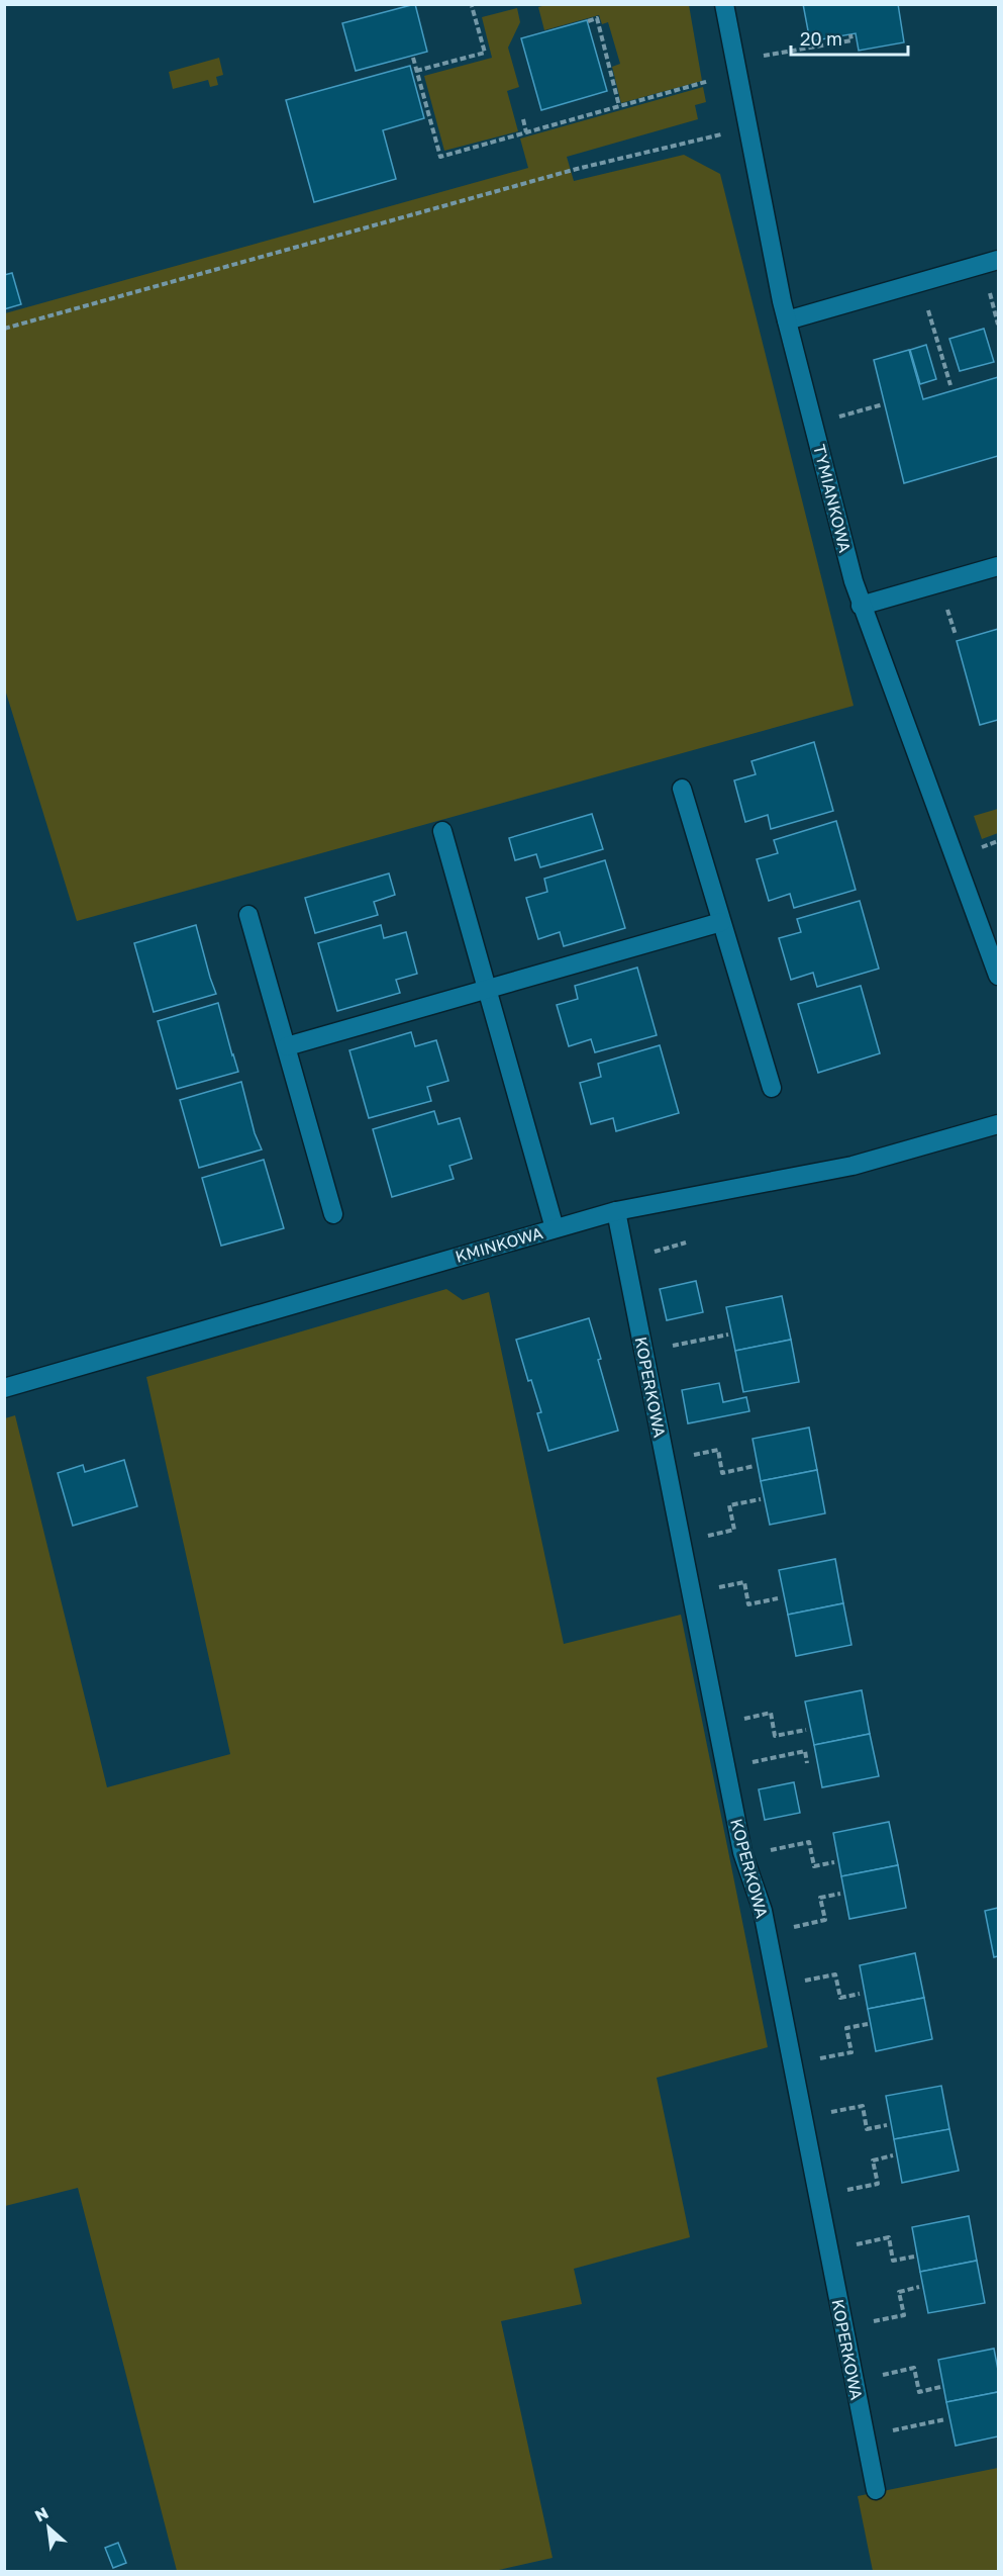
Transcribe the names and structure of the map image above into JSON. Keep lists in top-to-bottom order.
{
  "streets": {
    "street": ["TYMIANKOWA", "KMINKOWA", "KOPERKOWA"]
  },
  "crossings": [
    ["KMINKOWA", "KOPERKOWA"]
  ],
  "scale_bar": "20 m",
  "north": "top left"
}
